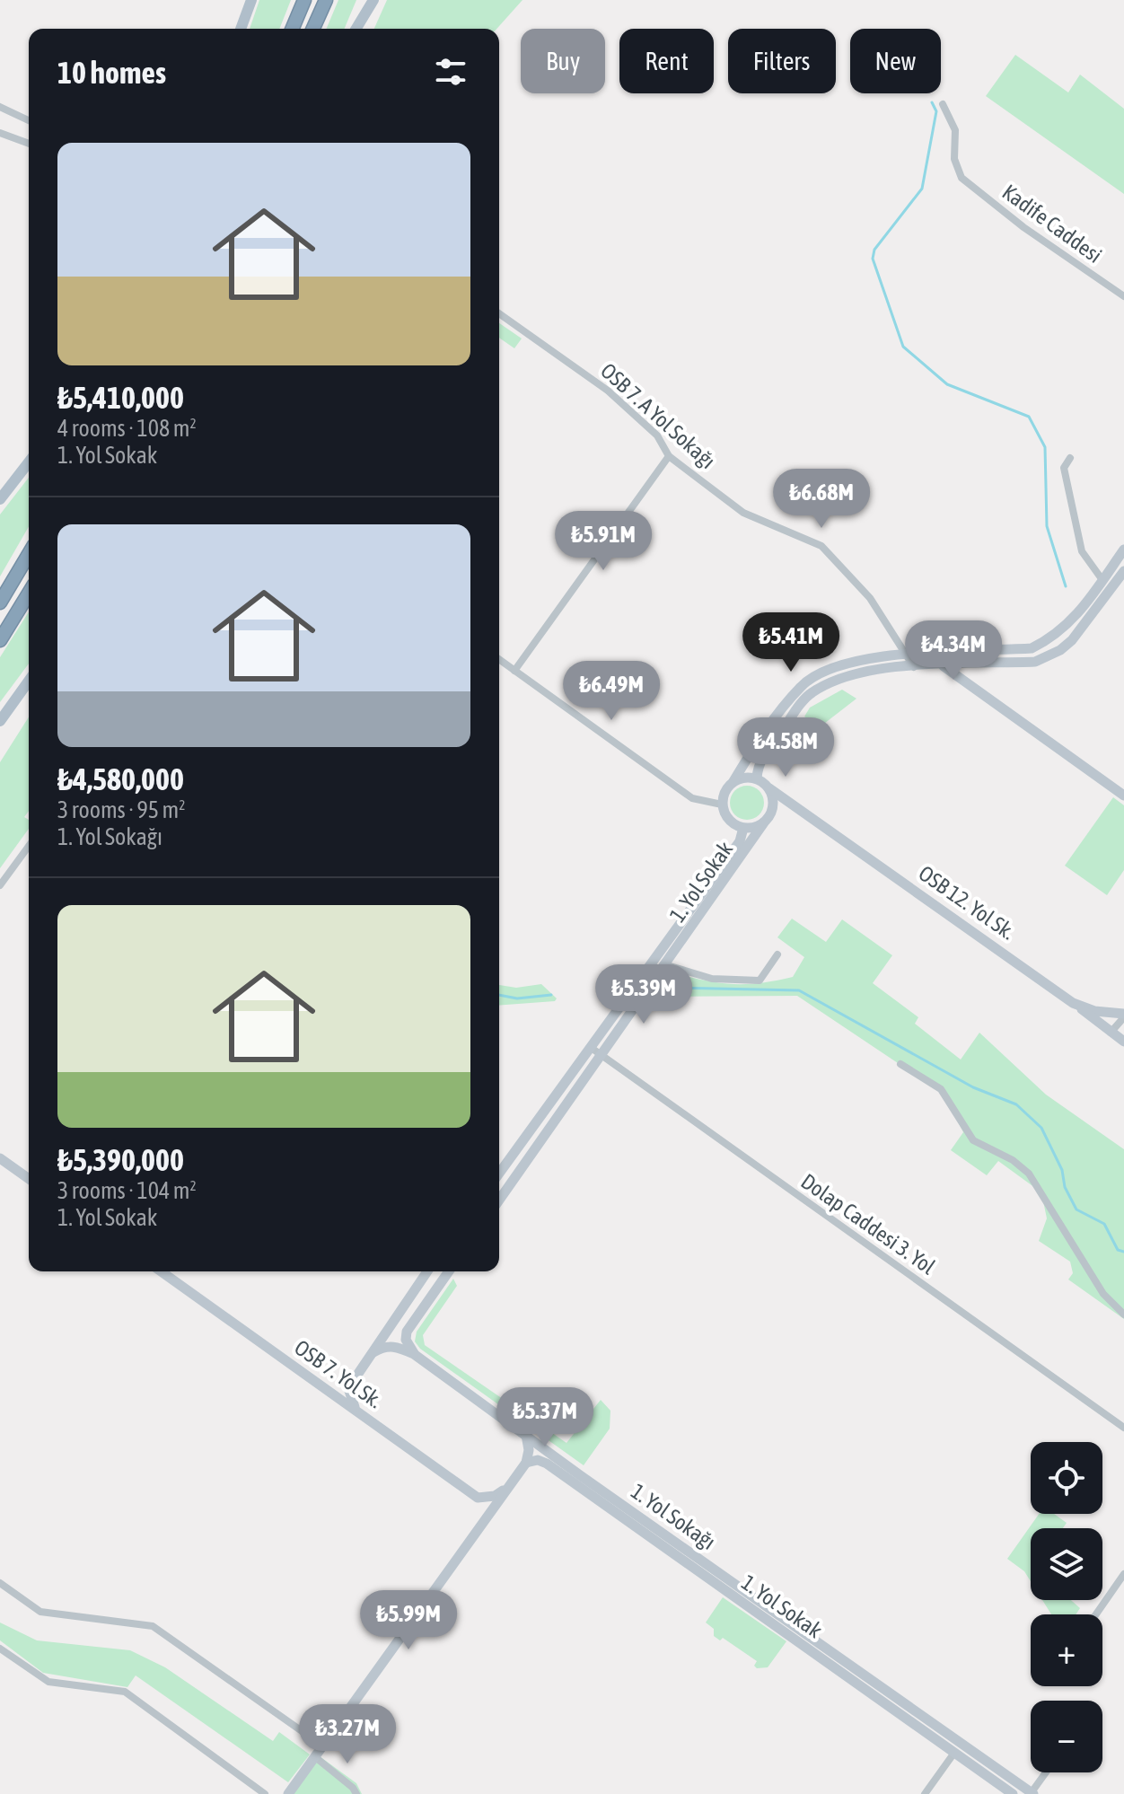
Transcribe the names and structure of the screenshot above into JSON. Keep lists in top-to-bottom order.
{
  "streets": {
    "street": [
      "Kadife Caddesi",
      "OSB 7. A Yol Sokağı",
      "1. Yol Sokak",
      "OSB 12. Yol Sk.",
      "Dolap Caddesi 3. Yol",
      "OSB 7. Yol Sk.",
      "1. Yol Sokağı"
    ]
  },
  "crossings": [
    ["1. Yol Sokak", "OSB 12. Yol Sk."],
    ["1. Yol Sokak", "Dolap Caddesi 3. Yol"],
    ["1. Yol Sokak", "1. Yol Sokağı"]
  ],
  "page": {
    "chip": [
      "Buy",
      "Rent",
      "Filters",
      "New"
    ],
    "heading": "10 homes",
    "list": [
      {
        "name": "₺5,410,000",
        "note": "4 rooms · 108 m² · 1. Yol Sokak"
      },
      {
        "name": "₺4,580,000",
        "note": "3 rooms · 95 m² · 1. Yol Sokağı"
      },
      {
        "name": "₺5,390,000",
        "note": "3 rooms · 104 m² · 1. Yol Sokak"
      }
    ],
    "price": [
      "₺6.68M",
      "₺5.91M",
      "₺5.41M",
      "₺4.34M",
      "₺6.49M",
      "₺4.58M",
      "₺5.39M",
      "₺5.37M",
      "₺5.99M",
      "₺3.27M"
    ],
    "map_buttons": ["+", "−"]
  }
}
